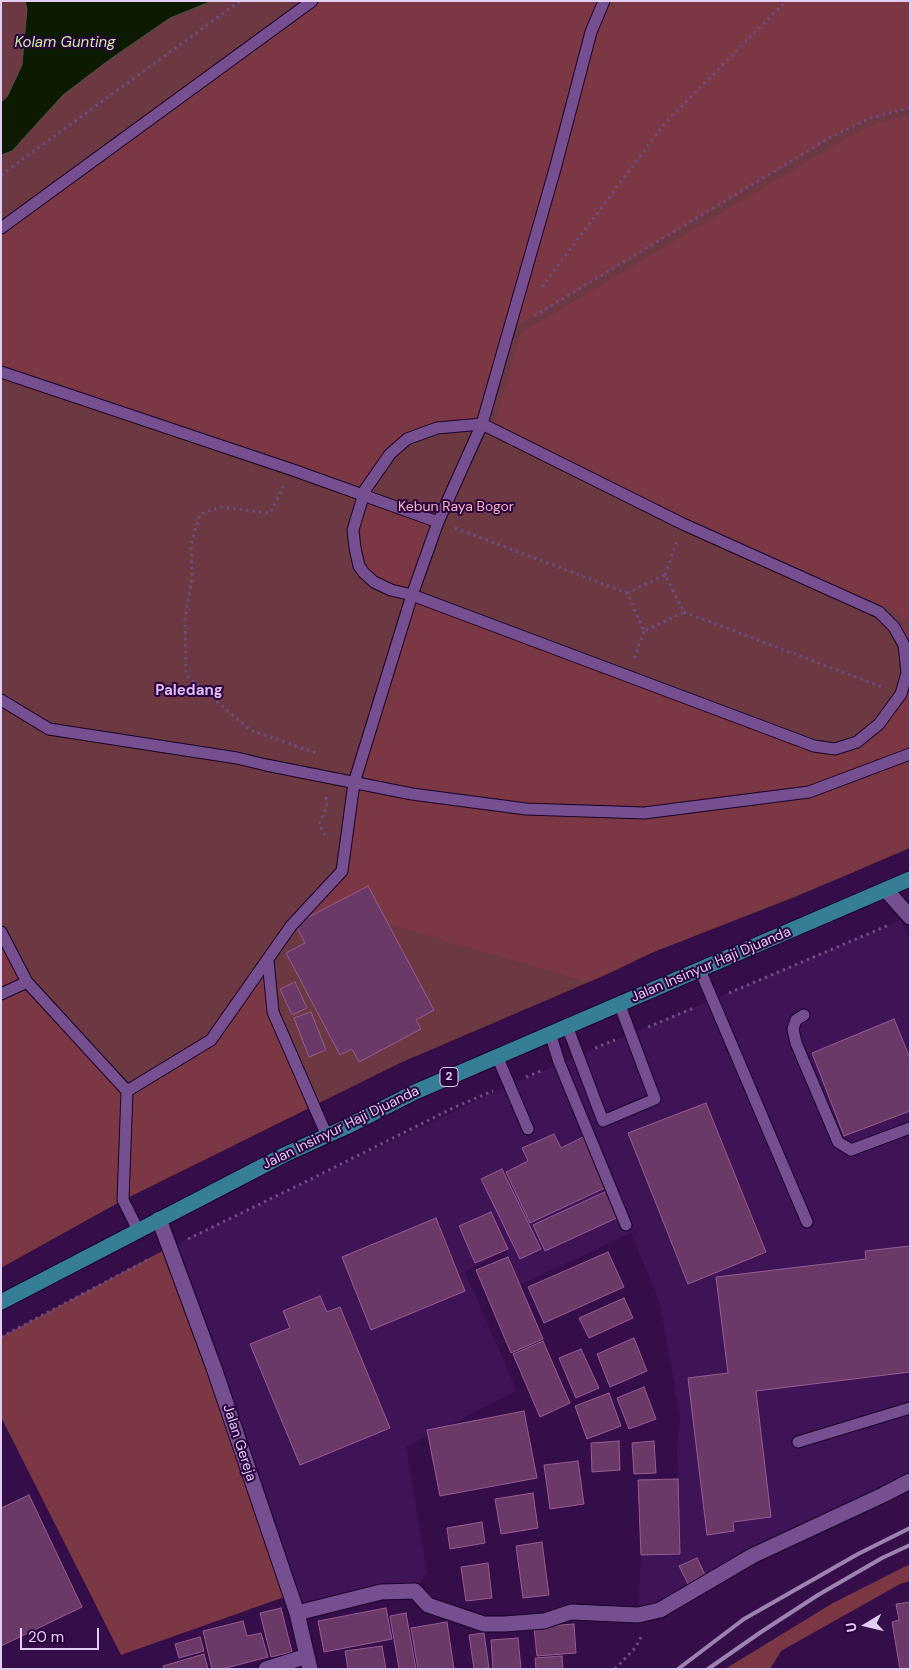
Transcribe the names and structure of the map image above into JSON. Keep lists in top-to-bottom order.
{
  "streets": {
    "main road": ["Jalan Insinyur Haji Djuanda", "2"],
    "street": ["Jalan Gereja"]
  },
  "crossings": [
    ["Jalan Insinyur Haji Djuanda", "Jalan Gereja"]
  ],
  "districts": ["Paledang"],
  "water": ["Kolam Gunting"],
  "parks": ["Kebun Raya Bogor"],
  "scale_bar": "20 m",
  "north": "left"
}
